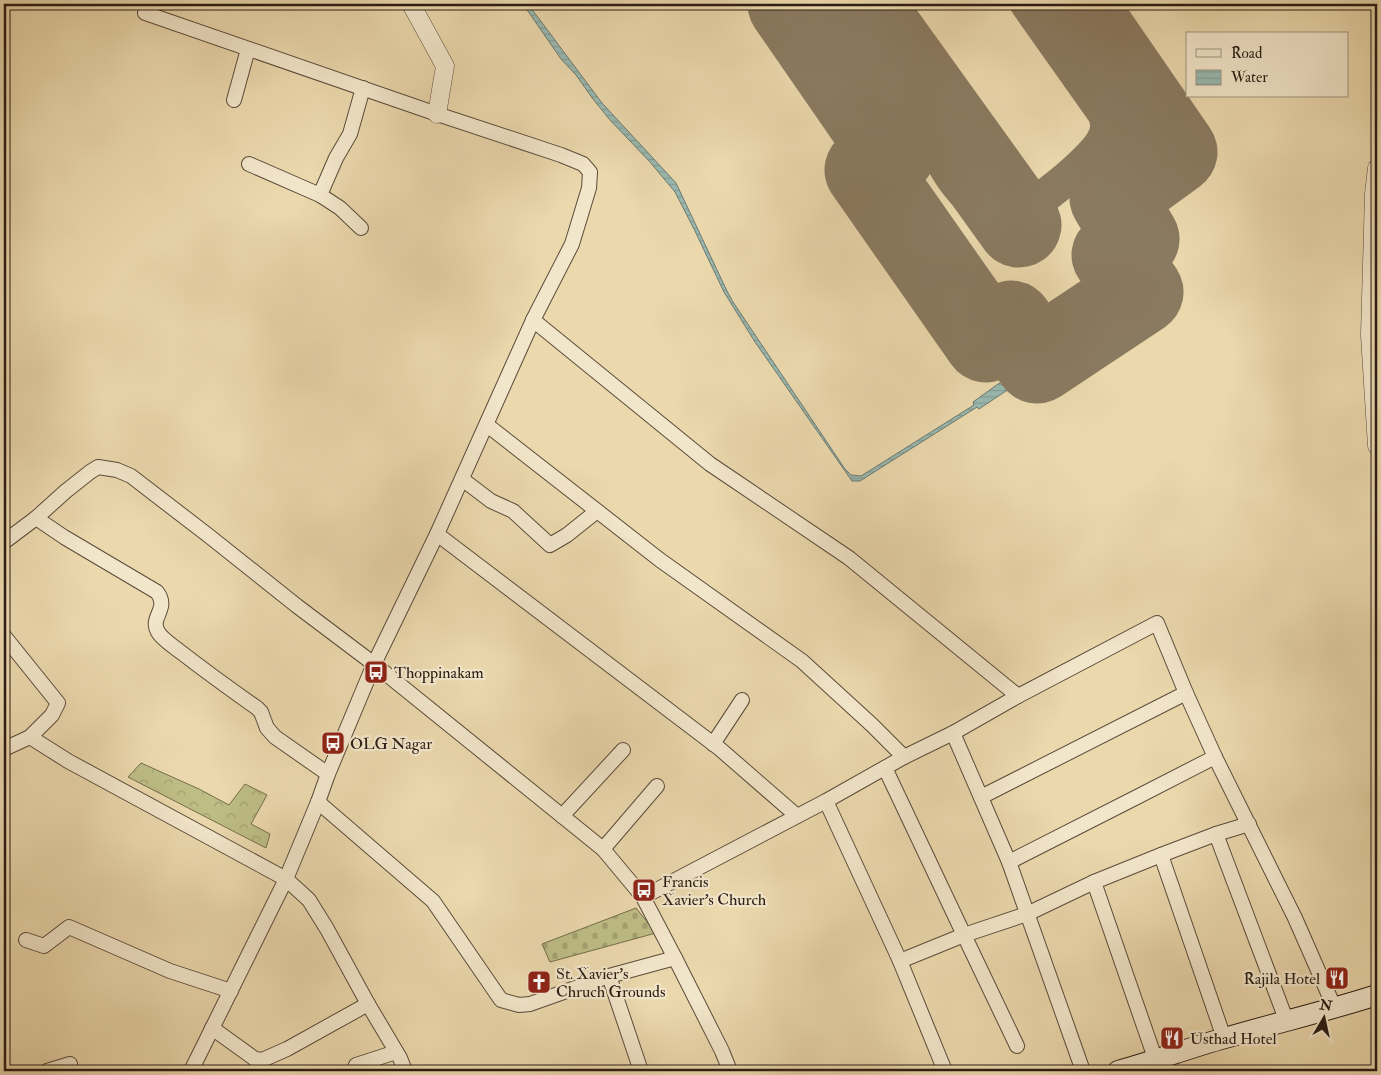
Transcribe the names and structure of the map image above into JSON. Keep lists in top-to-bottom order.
{
  "places": {
    "bus stop": ["Thoppinakam", "OLG Nagar", "Francis Xavier's Church"],
    "restaurant": ["Rajila Hotel", "Usthad Hotel"],
    "church": ["St. Xavier's Chruch Grounds"]
  },
  "legend": ["Road", "Water"],
  "north": "top"
}
